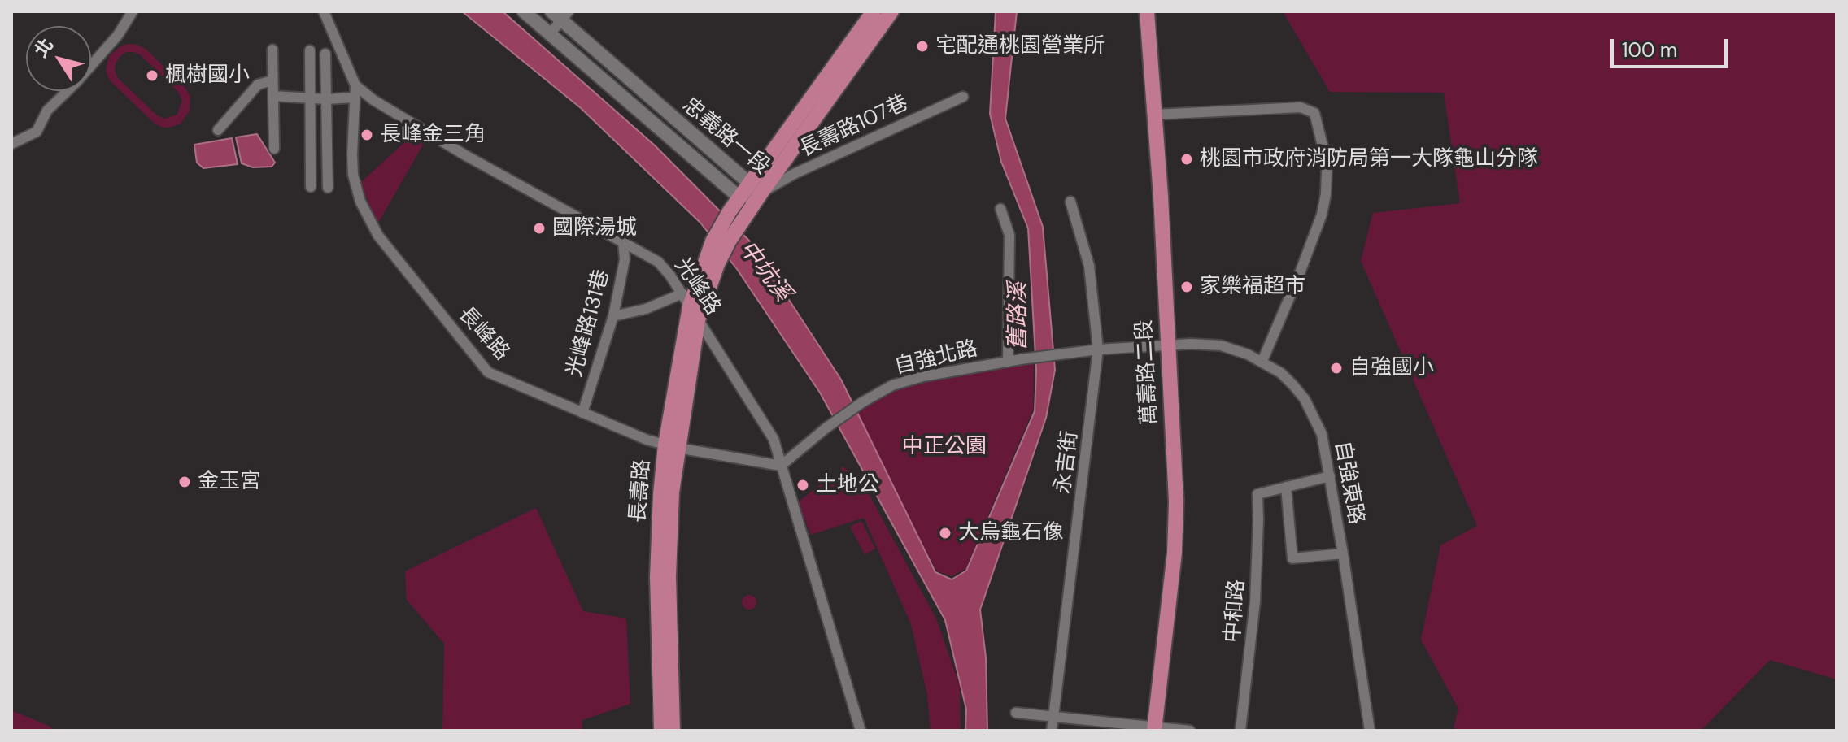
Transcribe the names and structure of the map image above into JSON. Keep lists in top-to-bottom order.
{
  "streets": {
    "main road": ["忠義路一段", "萬壽路二段", "長壽路"],
    "street": [
      "長壽路107巷",
      "光峰路",
      "光峰路131巷",
      "長峰路",
      "自強北路",
      "永吉街",
      "自強東路",
      "中和路"
    ]
  },
  "crossings": [
    ["長壽路107巷", "忠義路一段"],
    ["光峰路", "光峰路131巷"],
    ["光峰路", "長峰路"],
    ["光峰路", "自強北路"],
    ["光峰路", "長壽路"],
    ["光峰路131巷", "長峰路"],
    ["長峰路", "自強北路"],
    ["長峰路", "長壽路"],
    ["自強北路", "永吉街"],
    ["萬壽路二段", "自強東路"]
  ],
  "water": ["中坑溪", "舊路溪"],
  "parks": ["中正公園"],
  "places": [
    "宅配通桃園營業所",
    "楓樹國小",
    "長峰金三角",
    "桃園市政府消防局第一大隊龜山分隊",
    "國際湯城",
    "家樂福超市",
    "自強國小",
    "金玉宮",
    "土地公",
    "大烏龜石像"
  ],
  "scale_bar": "100 m",
  "north": "top left"
}
